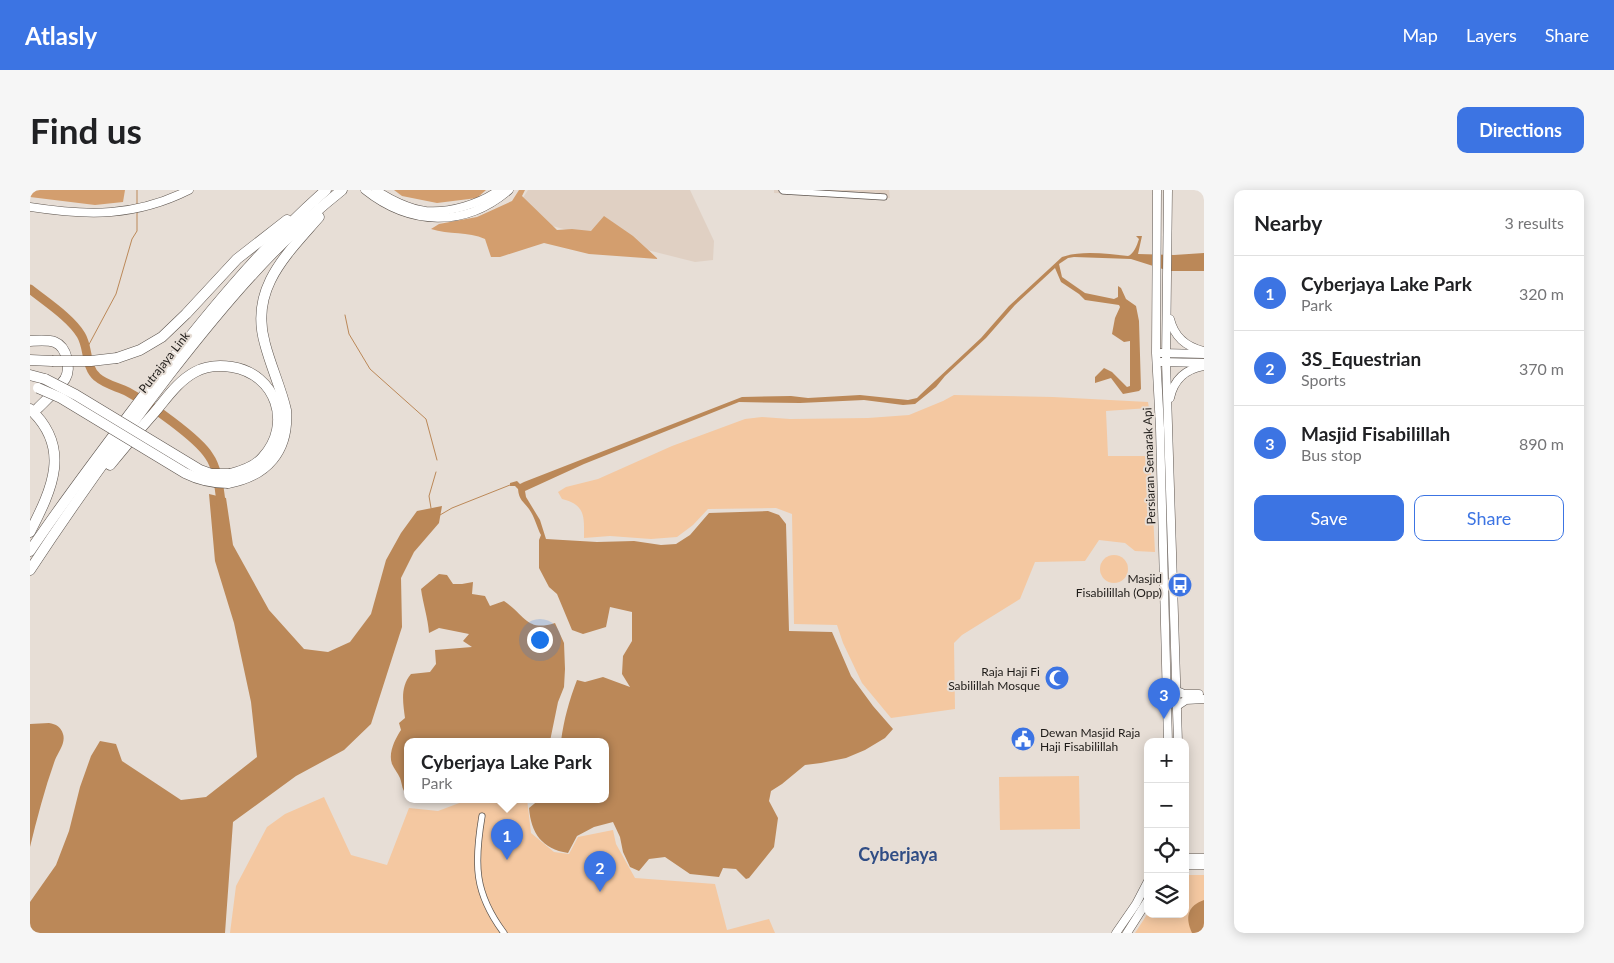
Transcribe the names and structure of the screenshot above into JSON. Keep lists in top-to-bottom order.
{
  "streets": {
    "highway": ["Putrajaya Link"],
    "main road": ["Persiaran Semarak Api"]
  },
  "districts": ["Cyberjaya"],
  "places": {
    "bus stop": ["Masjid Fisabilillah (Opp)"],
    "mosque": ["Raja Haji Fi Sabilillah Mosque"],
    "public building": ["Dewan Masjid Raja Haji Fisabilillah"]
  },
  "page": {
    "header": "Atlasly",
    "nav": ["Map", "Layers", "Share"],
    "buttons": [
      "Directions",
      ["Save", "Share"]
    ],
    "title": "Find us",
    "heading": ["Nearby", "3 results"],
    "list": [
      {
        "mark": "1",
        "name": "Cyberjaya Lake Park",
        "note": "Park",
        "value": "320 m"
      },
      {
        "mark": "2",
        "name": "3S_Equestrian",
        "note": "Sports",
        "value": "370 m"
      },
      {
        "mark": "3",
        "name": "Masjid Fisabilillah",
        "note": "Bus stop",
        "value": "890 m"
      }
    ],
    "pins": ["3", "1", "2"],
    "map_buttons": ["+", "−"],
    "popup": ["Cyberjaya Lake Park", "Park"]
  }
}
